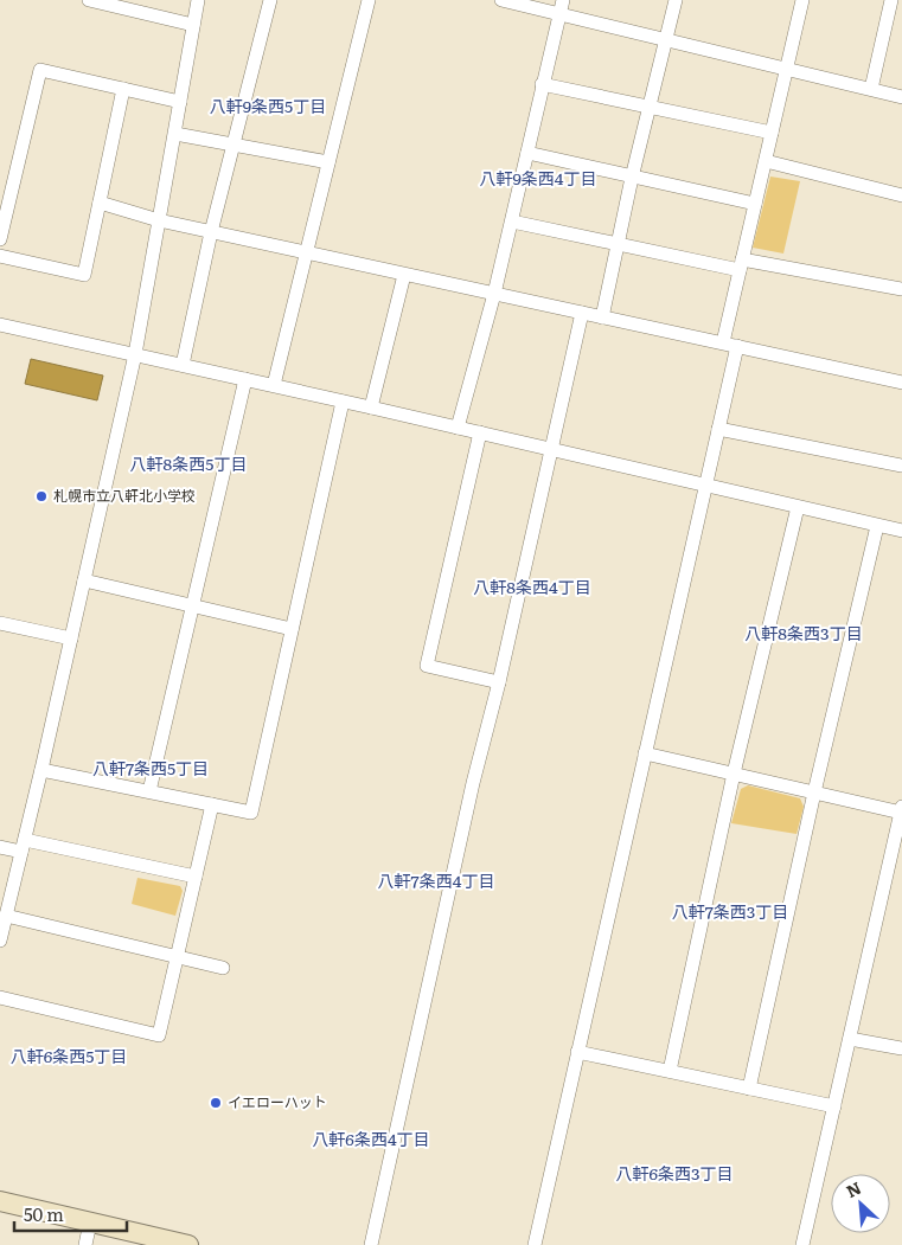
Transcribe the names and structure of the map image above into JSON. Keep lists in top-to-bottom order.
{
  "districts": [
    "八軒9条西5丁目",
    "八軒9条西4丁目",
    "八軒8条西5丁目",
    "八軒8条西4丁目",
    "八軒8条西3丁目",
    "八軒7条西5丁目",
    "八軒7条西4丁目",
    "八軒7条西3丁目",
    "八軒6条西5丁目",
    "八軒6条西4丁目",
    "八軒6条西3丁目"
  ],
  "places": ["札幌市立八軒北小学校", "イエローハット"],
  "scale_bar": "50 m",
  "north": "top left"
}
